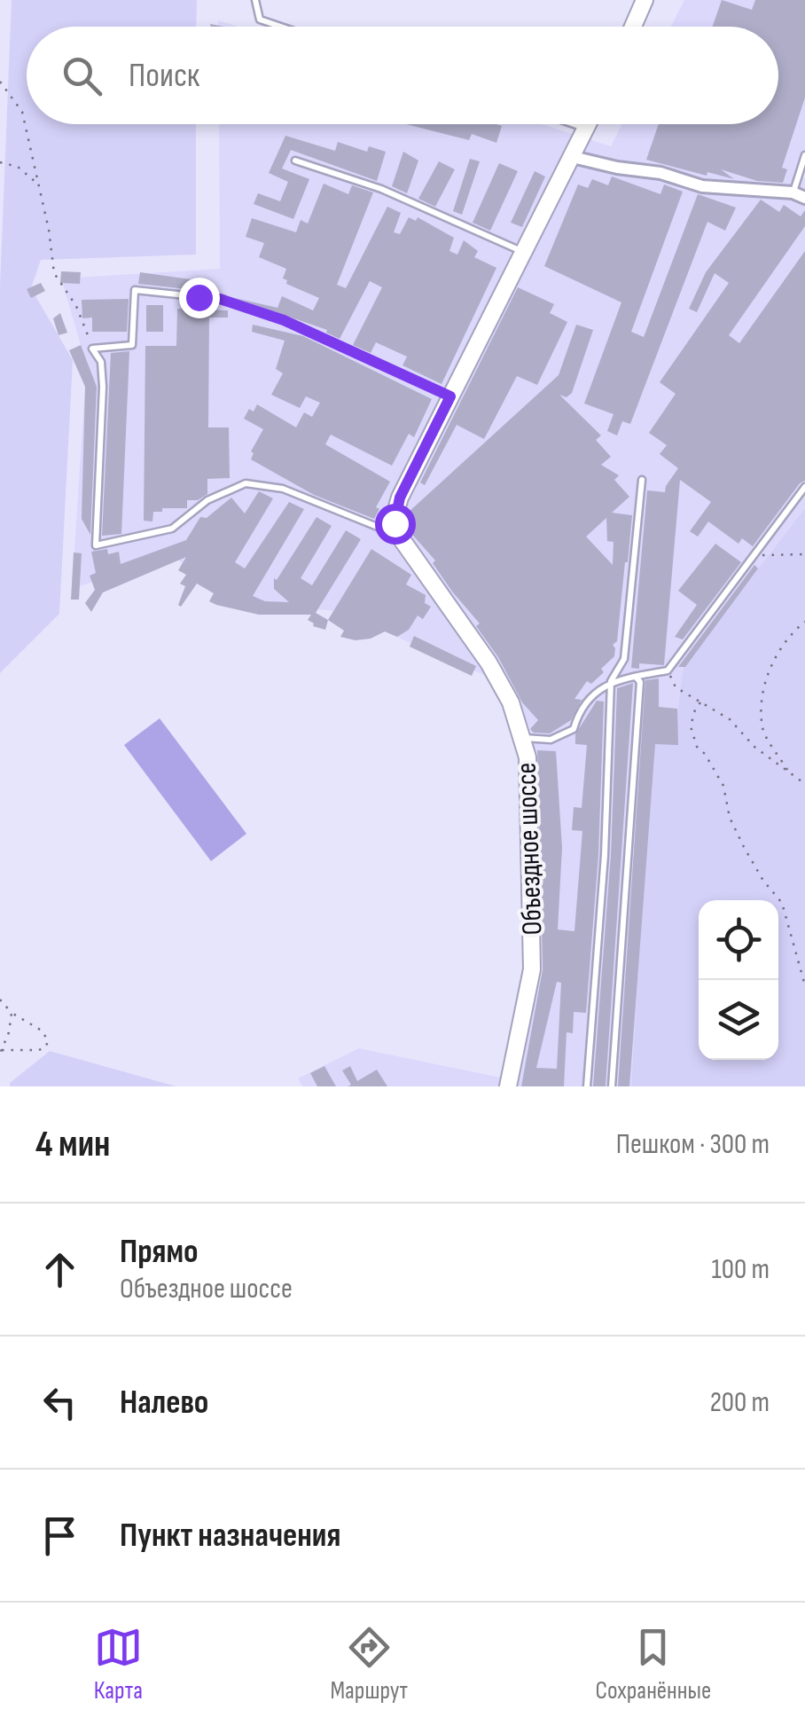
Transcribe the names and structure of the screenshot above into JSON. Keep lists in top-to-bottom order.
{
  "streets": {
    "street": ["Объездное шоссе"]
  },
  "page": {
    "search": "Поиск",
    "heading": ["4 мин", "Пешком · 300 m"],
    "list": [
      ["Прямо", "Объездное шоссе", "100 m"],
      ["Налево", "200 m"],
      "Пункт назначения"
    ],
    "nav": ["Карта", "Маршрут", "Сохранённые"]
  }
}
